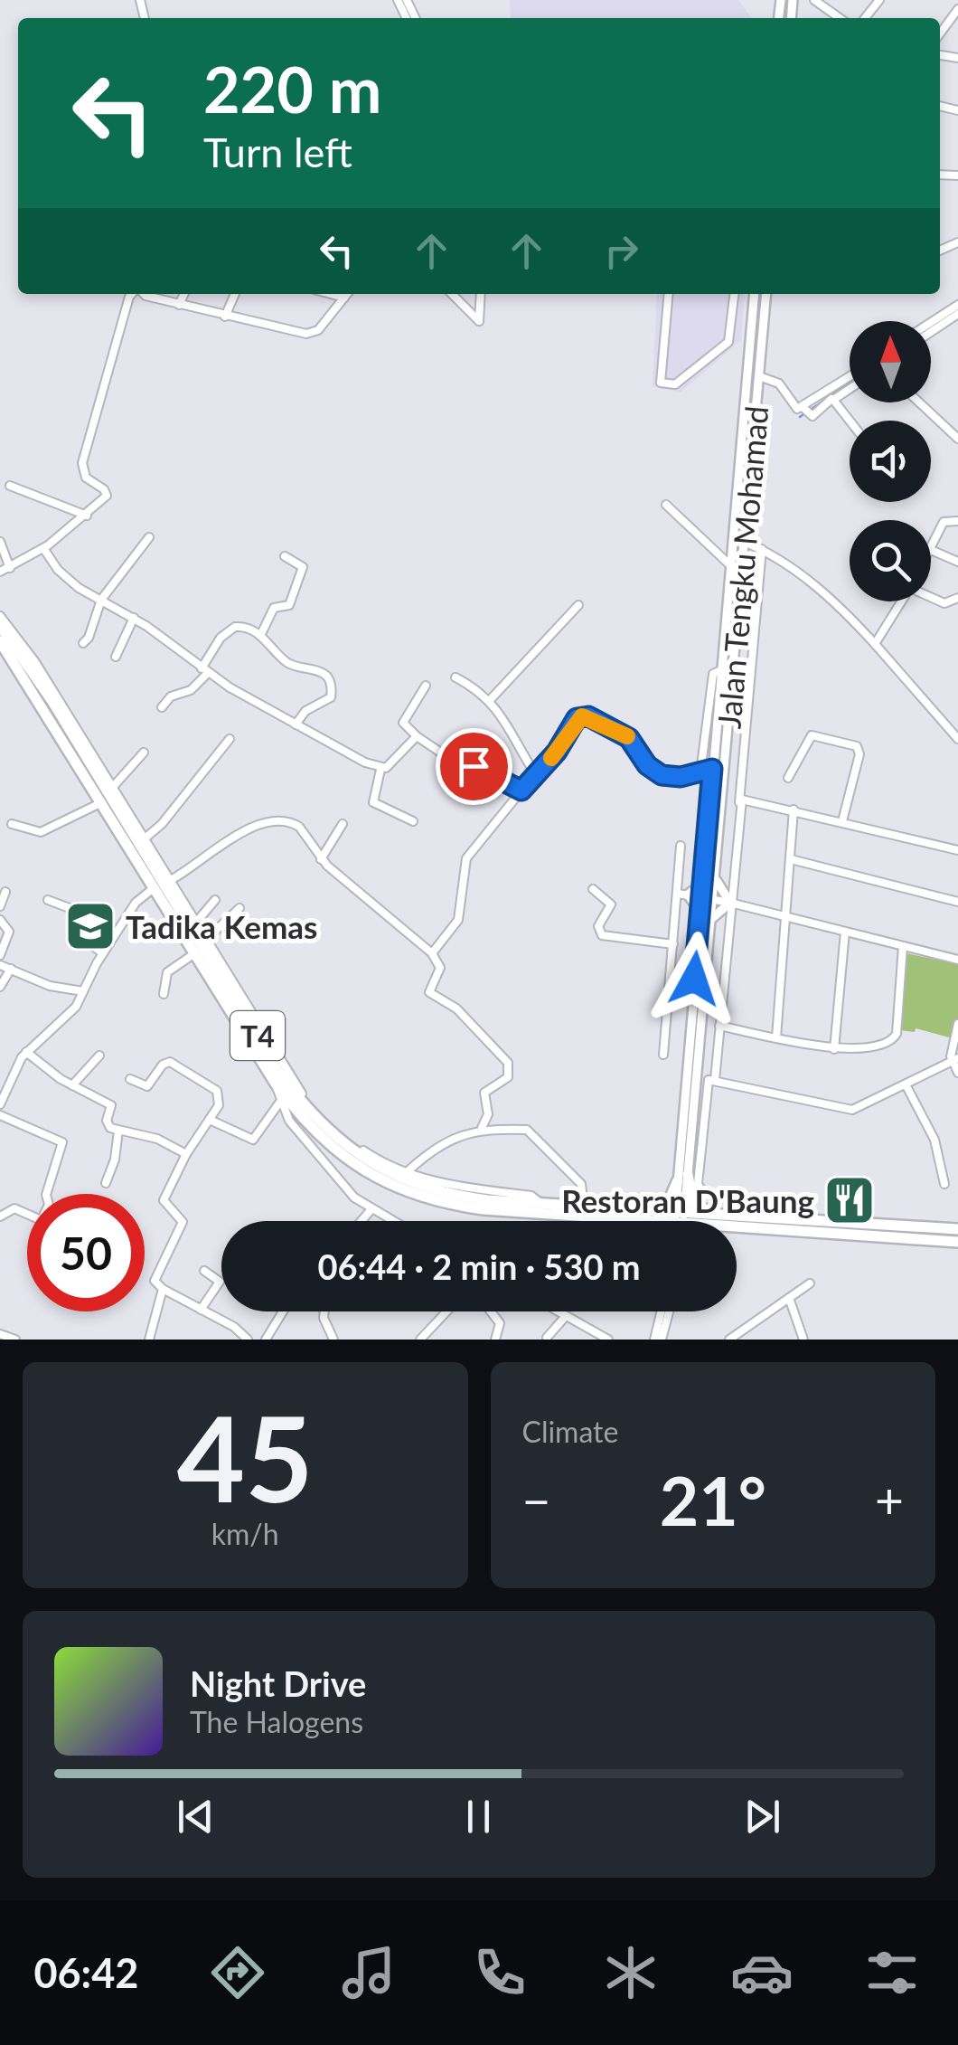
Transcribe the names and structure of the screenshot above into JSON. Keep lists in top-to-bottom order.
{
  "streets": {
    "highway": ["T4"],
    "main road": ["Jalan Tengku Mohamad"]
  },
  "crossings": [
    ["Jalan Tengku Mohamad", "T4"]
  ],
  "places": {
    "school or university": ["Tadika Kemas"],
    "restaurant": ["Restoran D'Baung"]
  },
  "north": "top",
  "page": {
    "turn": ["220 m", "Turn left"],
    "limit": "50",
    "trip": "06:44 · 2 min · 530 m",
    "tile": [
      ["45", "km/h"],
      "Climate"
    ],
    "heat": ["−", "21°", "+"],
    "song": ["Night Drive", "The Halogens"],
    "tabs": "06:42"
  }
}
